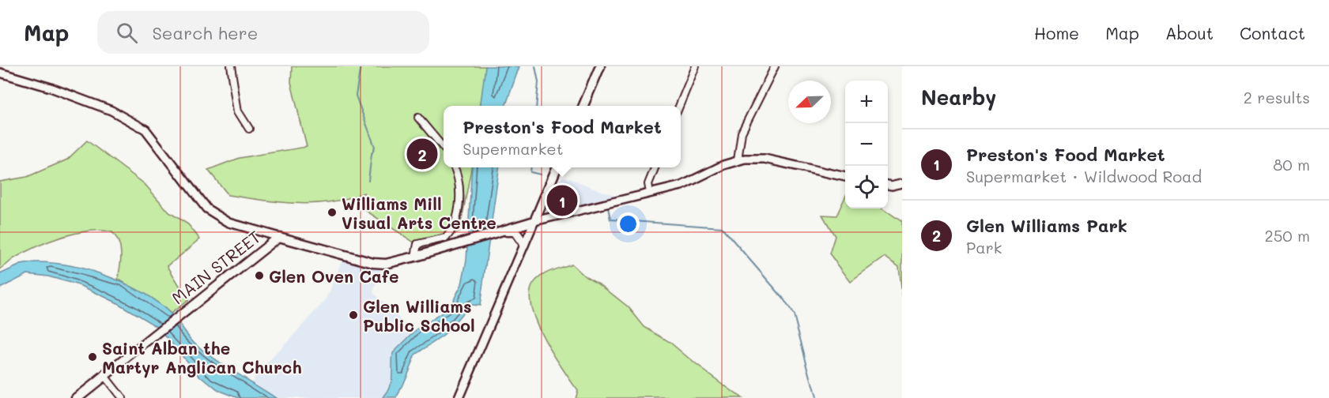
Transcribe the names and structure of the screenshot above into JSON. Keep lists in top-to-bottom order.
{
  "streets": {
    "main road": ["MAIN STREET"]
  },
  "places": [
    "Williams Mill Visual Arts Centre",
    "Glen Oven Cafe",
    "Glen Williams Public School",
    "Saint Alban the Martyr Anglican Church"
  ],
  "north": "bottom left",
  "page": {
    "header": "Map",
    "search": "Search here",
    "nav": [
      "Home",
      "Map",
      "About",
      "Contact"
    ],
    "heading": ["Nearby", "2 results"],
    "map_buttons": ["+", "−"],
    "popup": ["Preston's Food Market", "Supermarket"],
    "list": [
      {
        "mark": "1",
        "name": "Preston's Food Market",
        "note": "Supermarket · Wildwood Road",
        "value": "80 m"
      },
      {
        "mark": "2",
        "name": "Glen Williams Park",
        "note": "Park",
        "value": "250 m"
      }
    ],
    "pins": ["2", "1"]
  }
}
